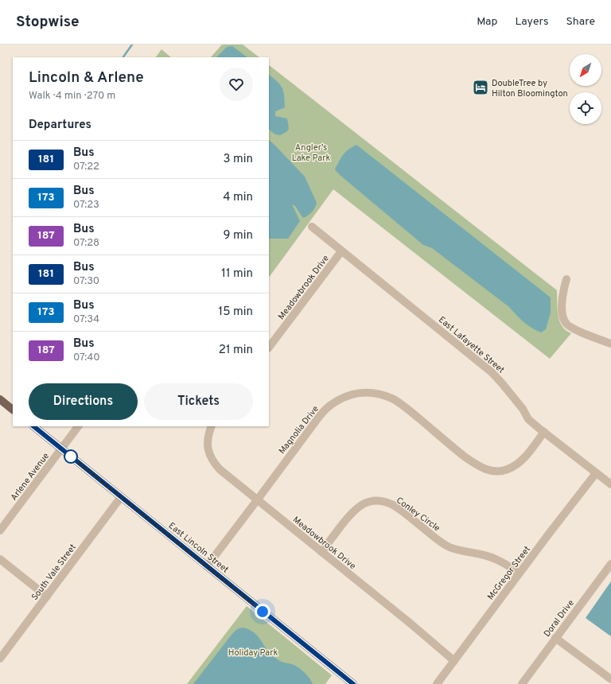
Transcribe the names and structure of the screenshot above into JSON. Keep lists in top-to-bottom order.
{
  "streets": {
    "main road": ["East Lincoln Street"],
    "street": [
      "Meadowbrook Drive",
      "East Lafayette Street",
      "Magnolia Drive",
      "Arlene Avenue",
      "Conley Circle",
      "South Vale Street",
      "McGregor Street",
      "Doral Drive"
    ]
  },
  "crossings": [
    ["Meadowbrook Drive", "East Lafayette Street"],
    ["Meadowbrook Drive", "Magnolia Drive"],
    ["Meadowbrook Drive", "Conley Circle"],
    ["Meadowbrook Drive", "McGregor Street"],
    ["East Lafayette Street", "Magnolia Drive"],
    ["East Lafayette Street", "McGregor Street"],
    ["Magnolia Drive", "East Lincoln Street"],
    ["Arlene Avenue", "East Lincoln Street"],
    ["Conley Circle", "McGregor Street"],
    ["East Lincoln Street", "South Vale Street"]
  ],
  "parks": ["Angler’s Lake Park", "Holiday Park"],
  "places": {
    "hotel": ["DoubleTree by Hilton Bloomington"]
  },
  "lines": ["bus line 181"],
  "north": "bottom left",
  "page": {
    "header": "Stopwise",
    "nav": ["Map", "Layers", "Share"],
    "heading": [
      ["Lincoln & Arlene", "Walk · 4 min · 270 m"],
      "Departures"
    ],
    "list": [
      {
        "mark": "181",
        "name": "Bus",
        "note": "07:22",
        "value": "3 min"
      },
      {
        "mark": "173",
        "name": "Bus",
        "note": "07:23",
        "value": "4 min"
      },
      {
        "mark": "187",
        "name": "Bus",
        "note": "07:28",
        "value": "9 min"
      },
      {
        "mark": "181",
        "name": "Bus",
        "note": "07:30",
        "value": "11 min"
      },
      {
        "mark": "173",
        "name": "Bus",
        "note": "07:34",
        "value": "15 min"
      },
      {
        "mark": "187",
        "name": "Bus",
        "note": "07:40",
        "value": "21 min"
      }
    ],
    "buttons": ["Directions", "Tickets"]
  }
}
